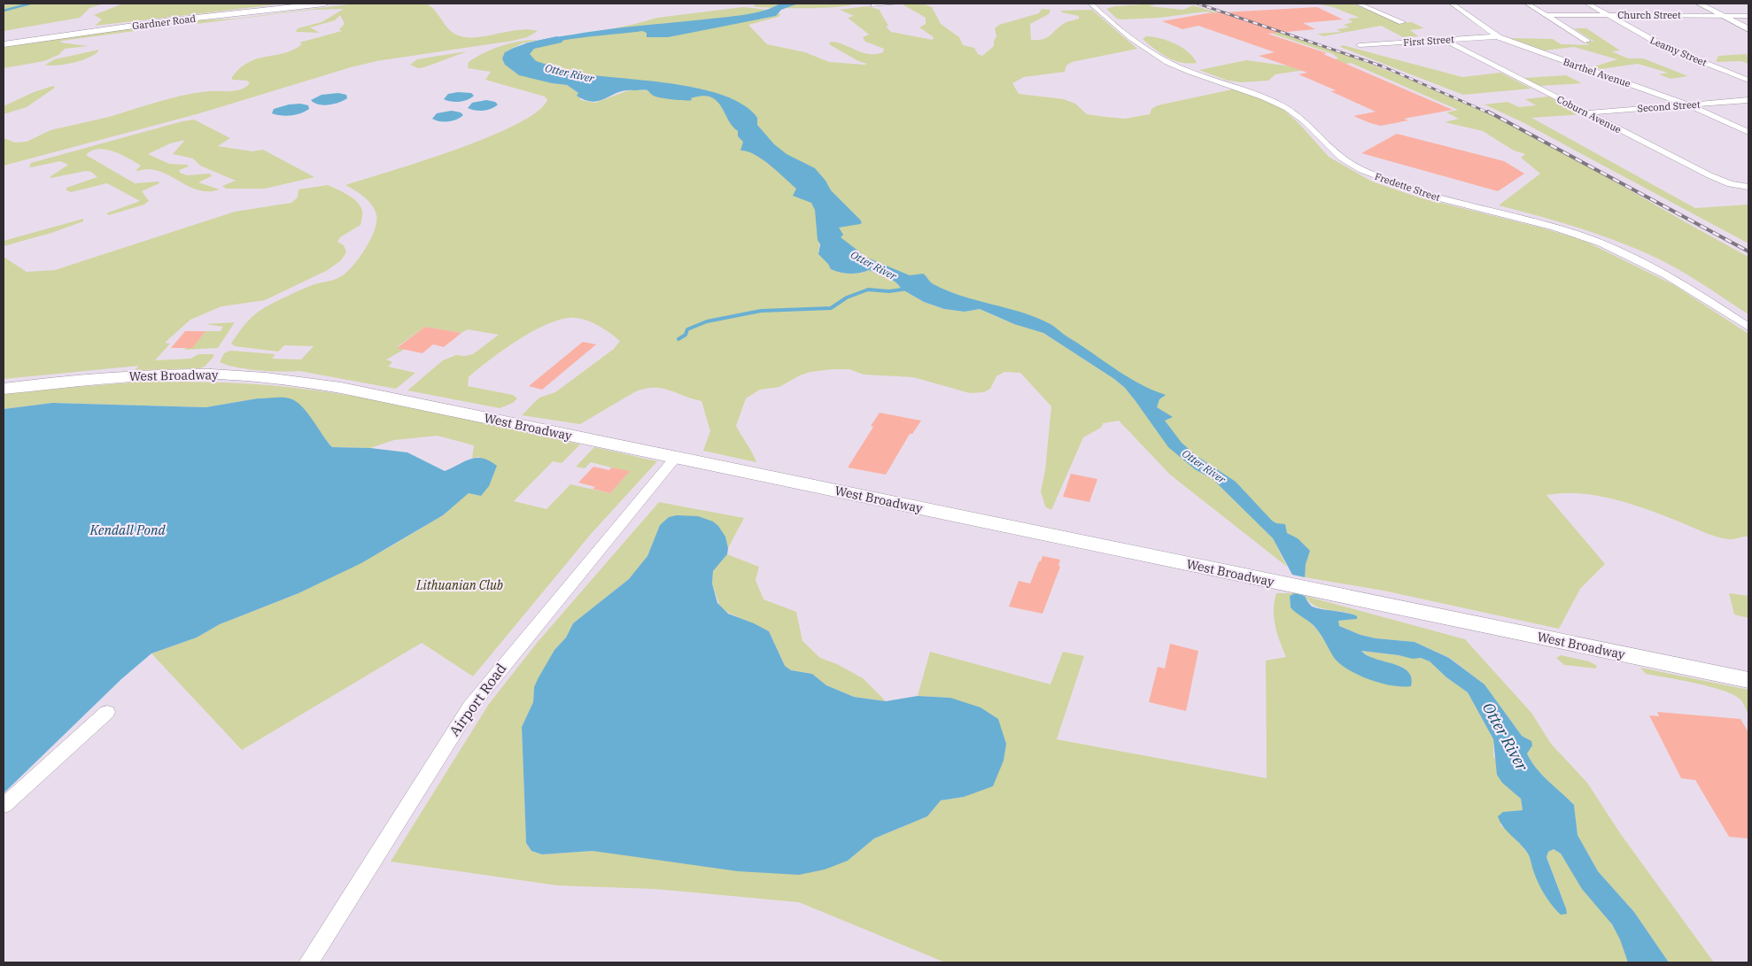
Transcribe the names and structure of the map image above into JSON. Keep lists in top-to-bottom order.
{
  "streets": {
    "main road": ["Gardner Road", "West Broadway"],
    "street": [
      "Church Street",
      "First Street",
      "Leamy Street",
      "Barthel Avenue",
      "Second Street",
      "Coburn Avenue",
      "Fredette Street",
      "Airport Road"
    ]
  },
  "crossings": [
    ["Church Street", "Leamy Street"],
    ["First Street", "Barthel Avenue"],
    ["First Street", "Coburn Avenue"],
    ["Barthel Avenue", "Second Street"],
    ["Second Street", "Coburn Avenue"],
    ["West Broadway", "Airport Road"]
  ],
  "water": ["Otter River", "Kendall Pond"],
  "parks": ["Lithuanian Club"]
}
